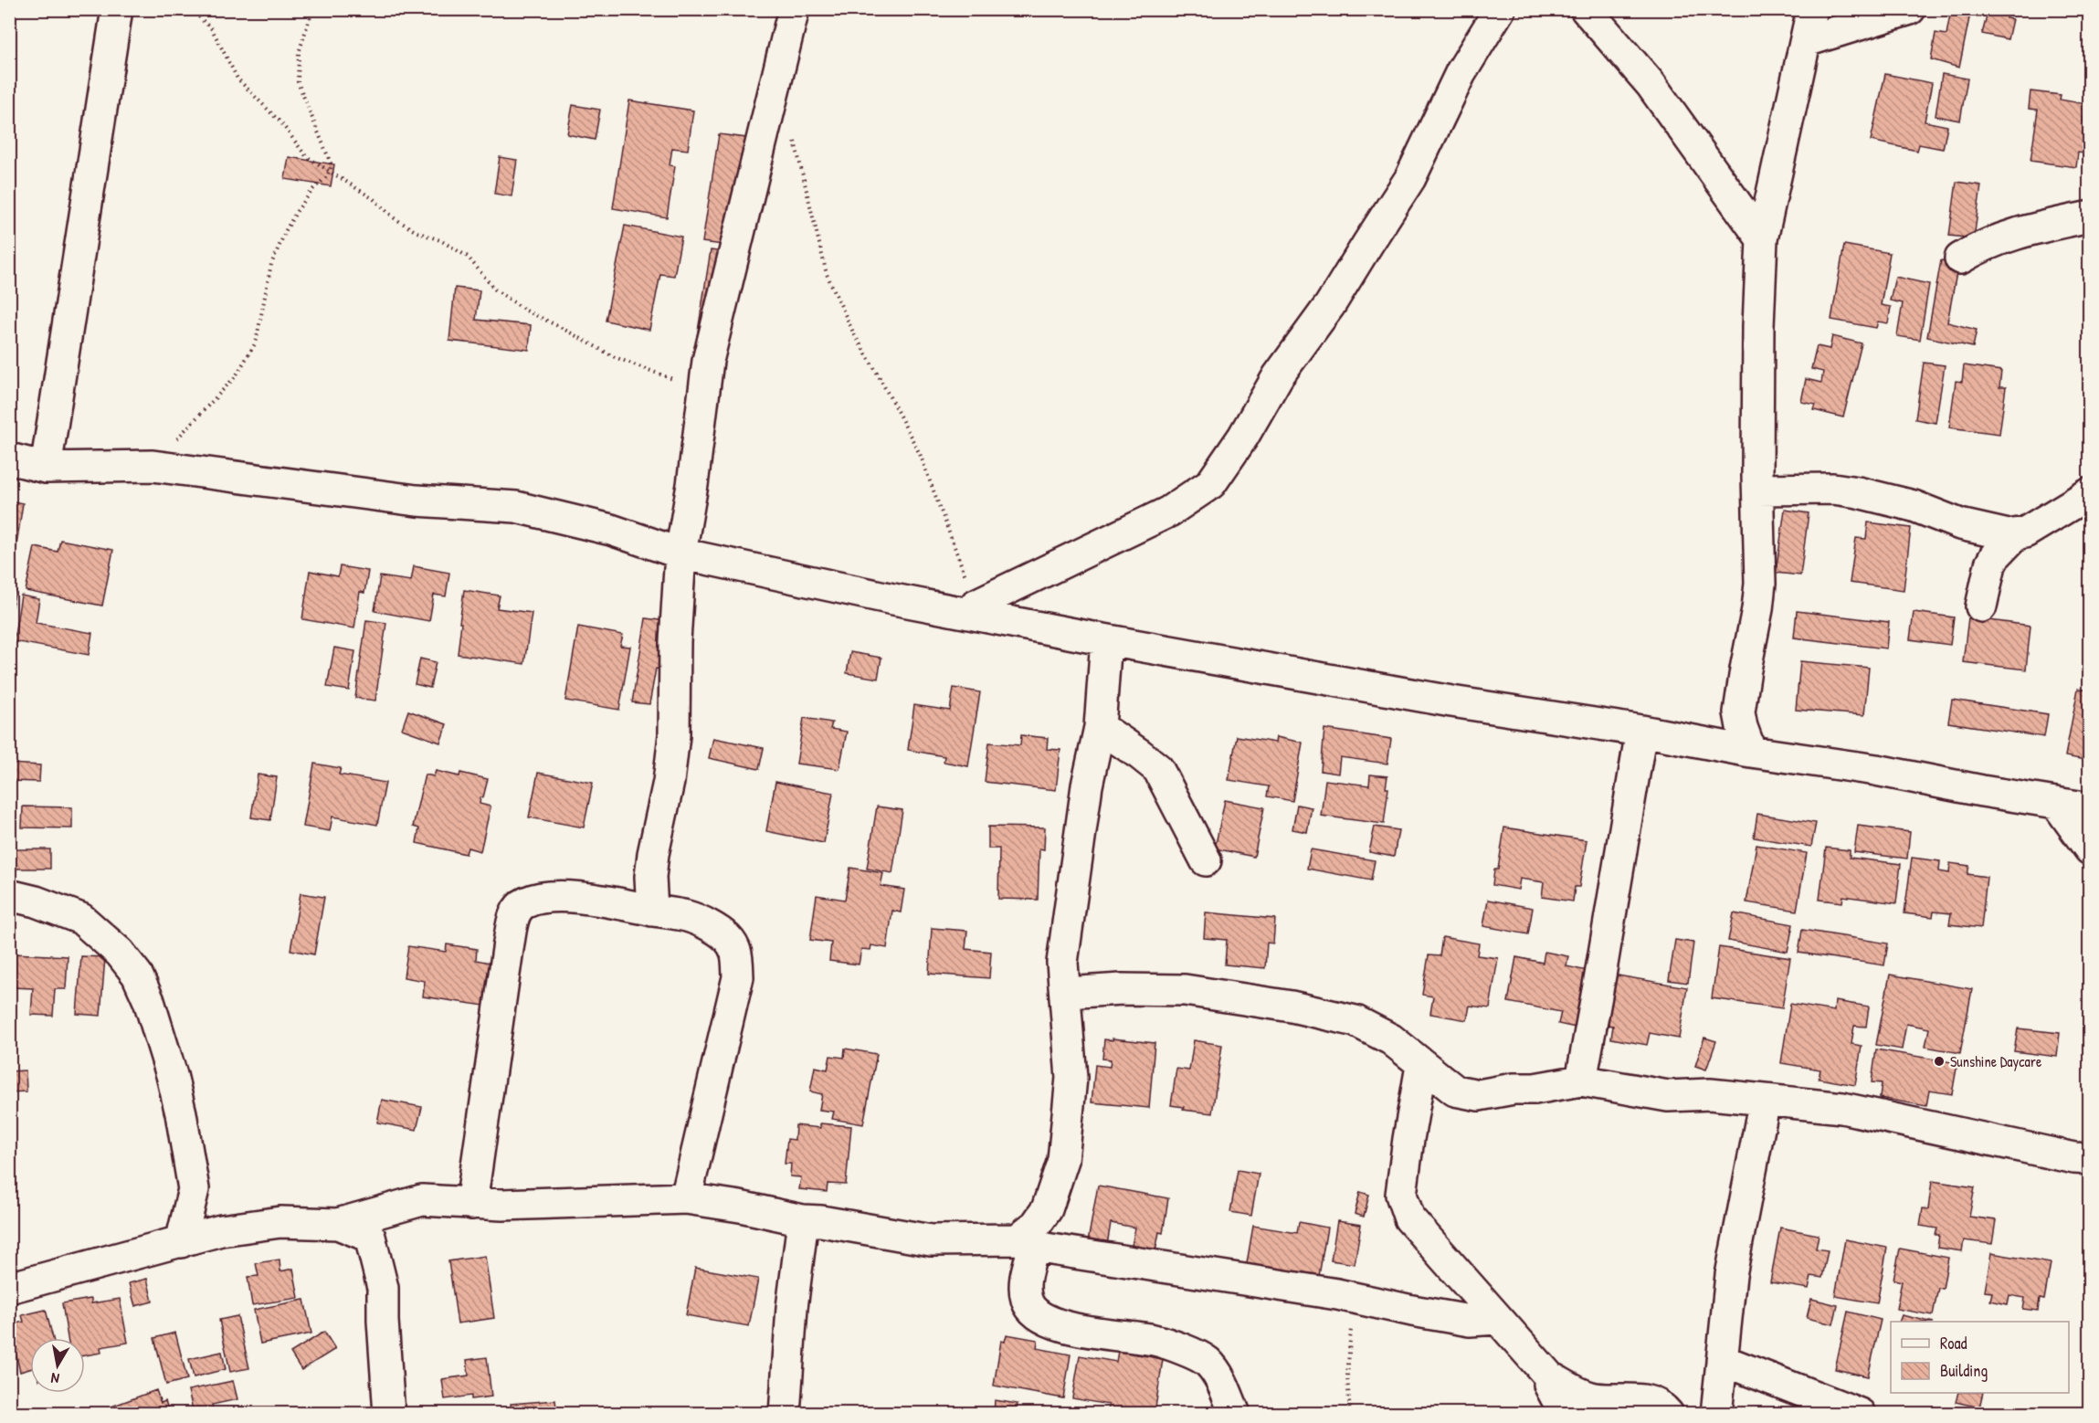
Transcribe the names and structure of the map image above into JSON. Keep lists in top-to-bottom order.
{
  "places": ["Sunshine Daycare"],
  "legend": ["Road", "Building"],
  "north": "bottom"
}
